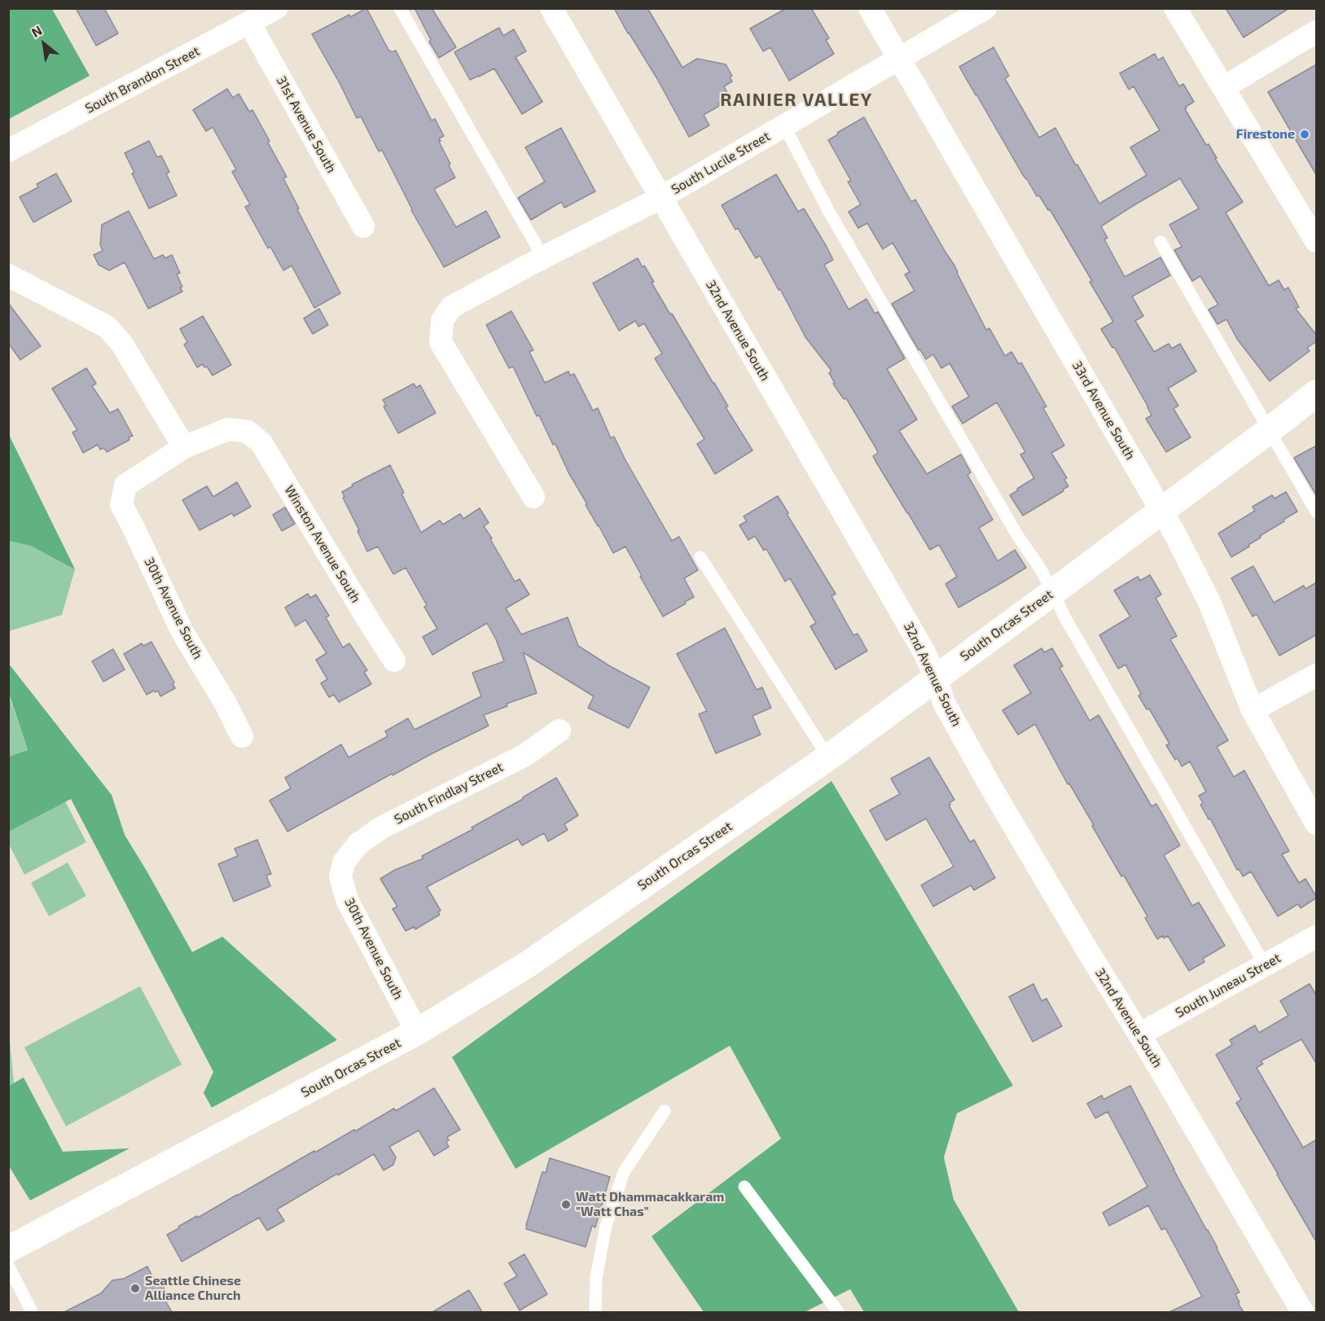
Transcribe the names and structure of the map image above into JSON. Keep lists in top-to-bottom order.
{
  "streets": {
    "street": [
      "South Brandon Street",
      "31st Avenue South",
      "South Lucile Street",
      "32nd Avenue South",
      "33rd Avenue South",
      "Winston Avenue South",
      "30th Avenue South",
      "South Orcas Street",
      "South Findlay Street",
      "South Juneau Street"
    ]
  },
  "crossings": [
    ["South Brandon Street", "31st Avenue South"],
    ["South Lucile Street", "32nd Avenue South"],
    ["South Lucile Street", "33rd Avenue South"],
    ["32nd Avenue South", "South Orcas Street"],
    ["32nd Avenue South", "South Juneau Street"],
    ["33rd Avenue South", "South Orcas Street"],
    ["Winston Avenue South", "30th Avenue South"],
    ["30th Avenue South", "South Orcas Street"],
    ["30th Avenue South", "South Findlay Street"]
  ],
  "districts": ["RAINIER VALLEY"],
  "places": ["Firestone", "Watt Dhammacakkaram \"Watt Chas\"", "Seattle Chinese Alliance Church"],
  "north": "top left"
}
